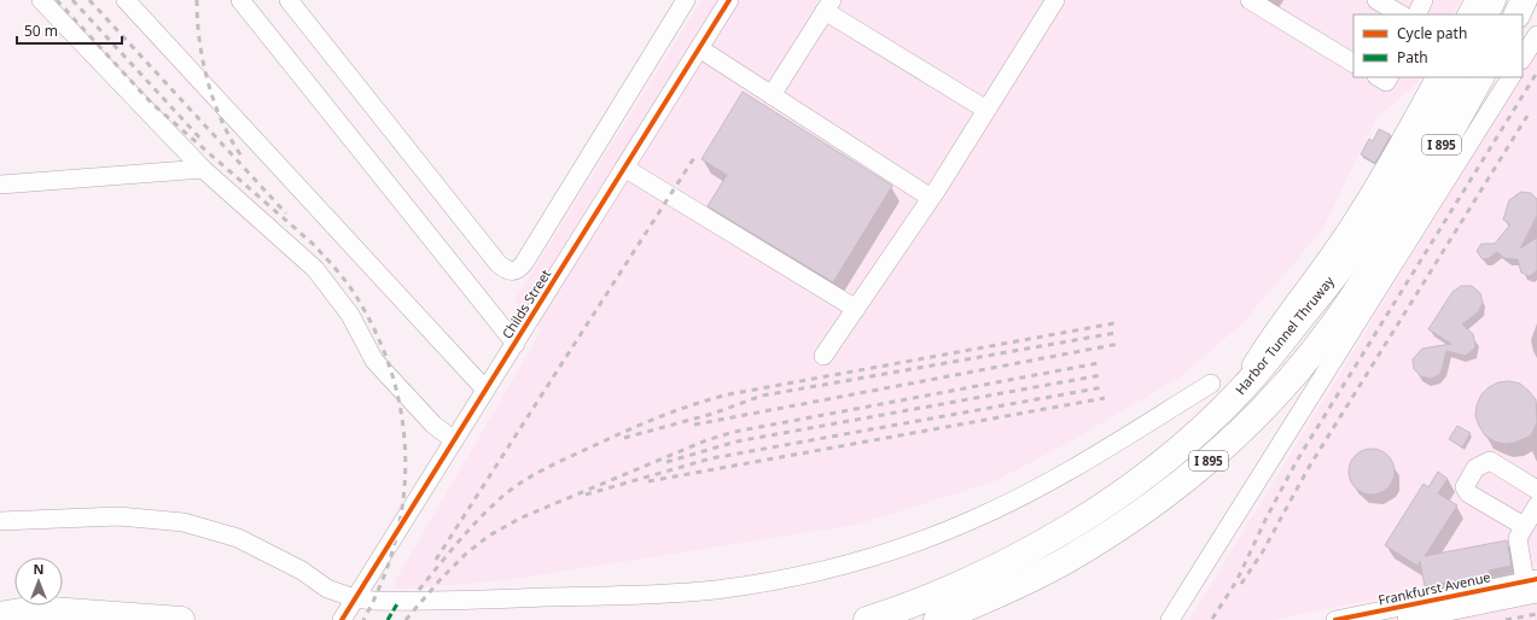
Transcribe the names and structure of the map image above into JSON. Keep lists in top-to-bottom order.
{
  "streets": {
    "highway": ["I 895", "Harbor Tunnel Thruway"],
    "street": ["Childs Street", "Frankfurst Avenue"]
  },
  "legend": ["Cycle path", "Path"],
  "scale_bar": "50 m",
  "north": "top"
}
